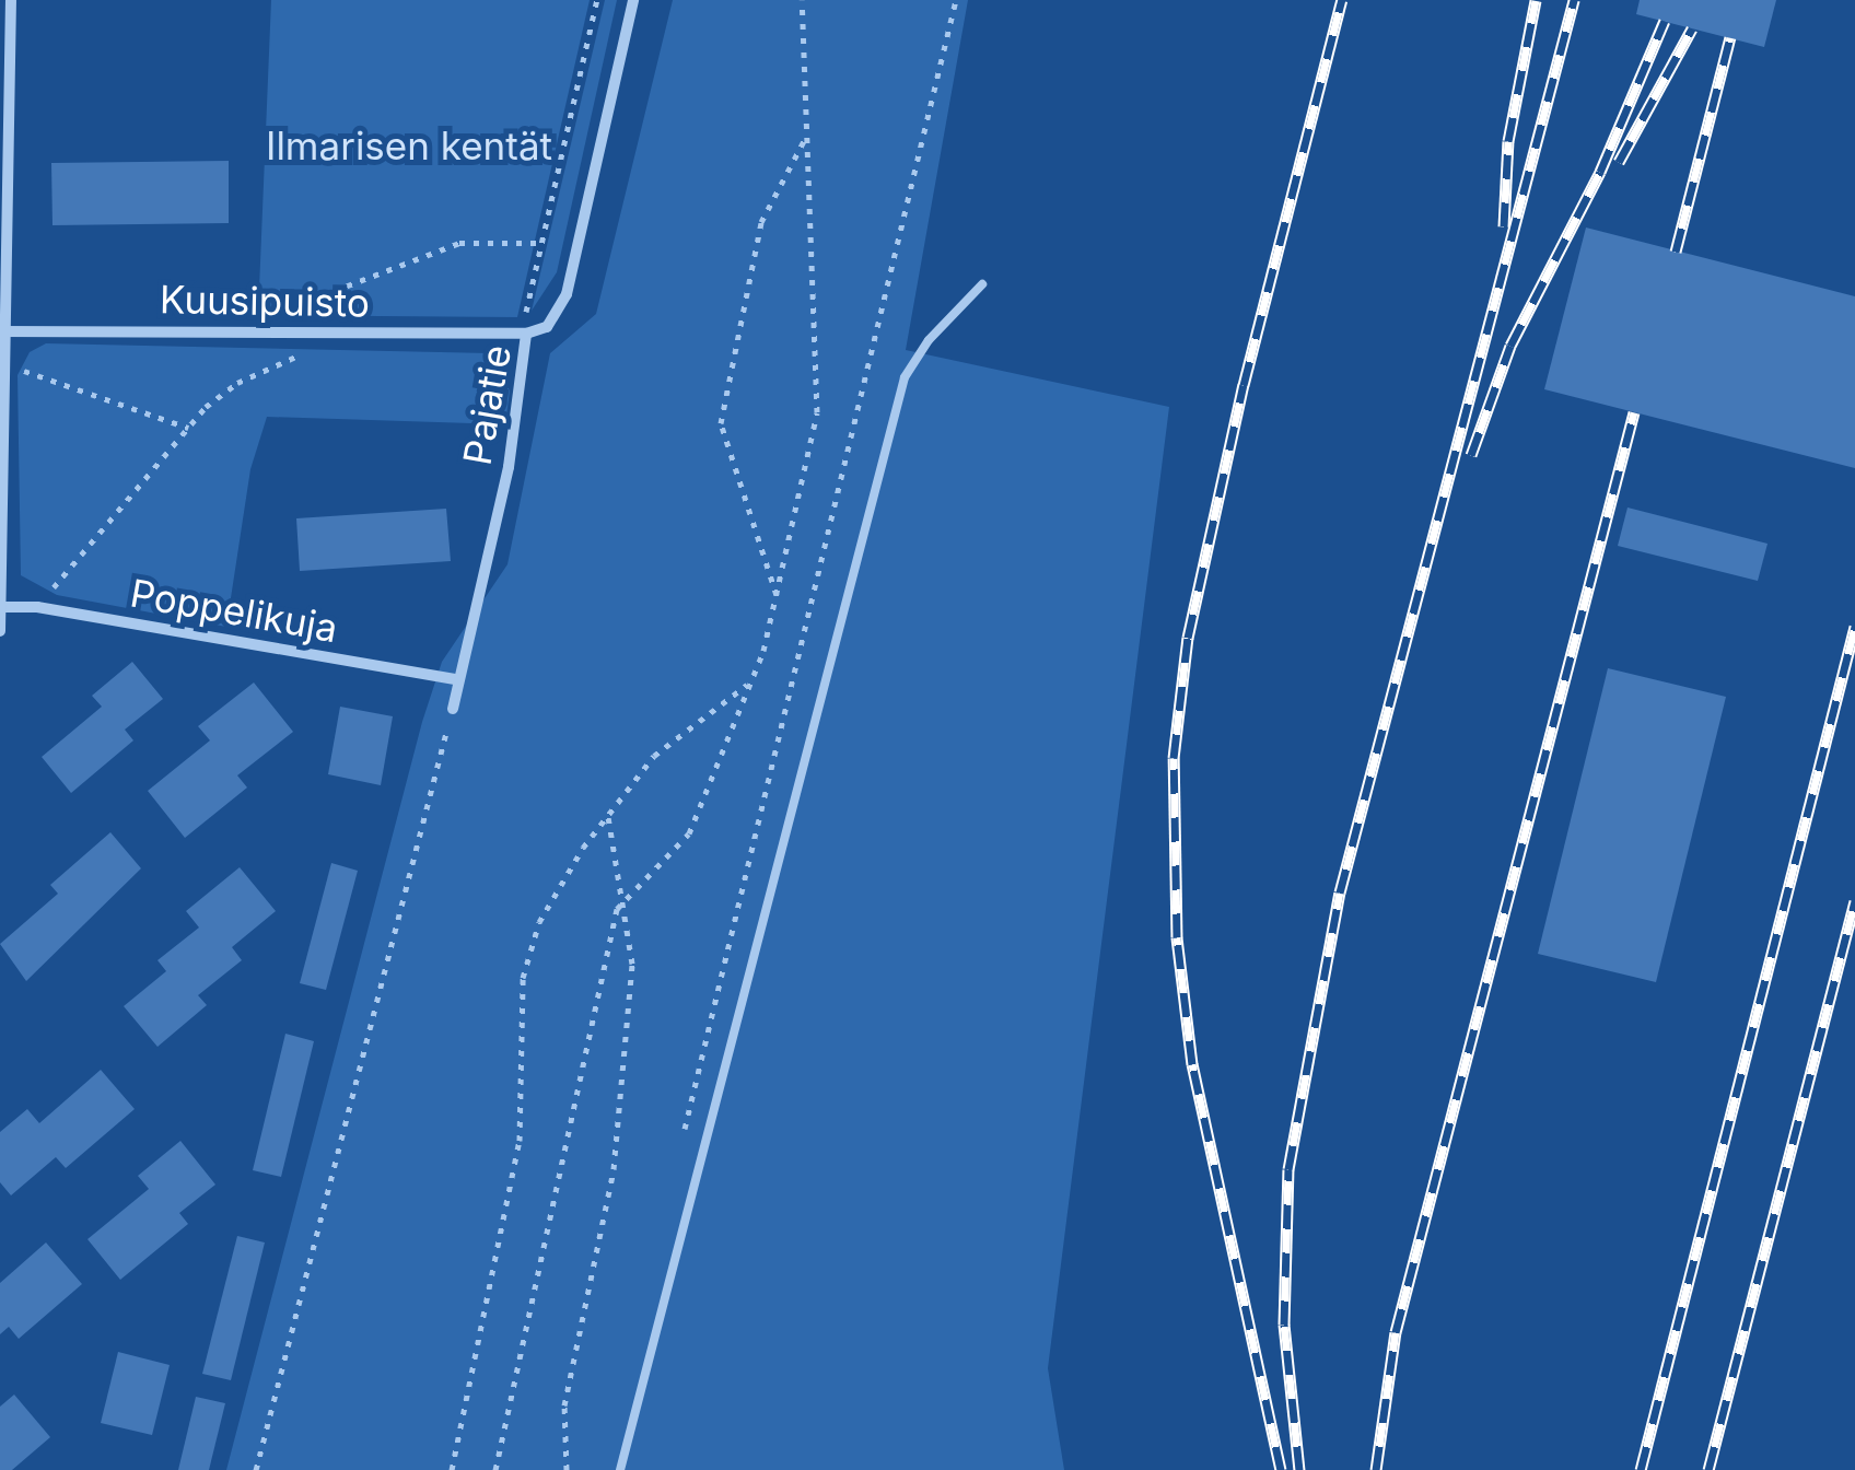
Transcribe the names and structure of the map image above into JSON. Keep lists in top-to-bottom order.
{
  "streets": {
    "street": ["Kuusipuisto", "Pajatie", "Poppelikuja"]
  },
  "crossings": [
    ["Kuusipuisto", "Pajatie"],
    ["Pajatie", "Poppelikuja"]
  ],
  "parks": ["Ilmarisen kentät"]
}
